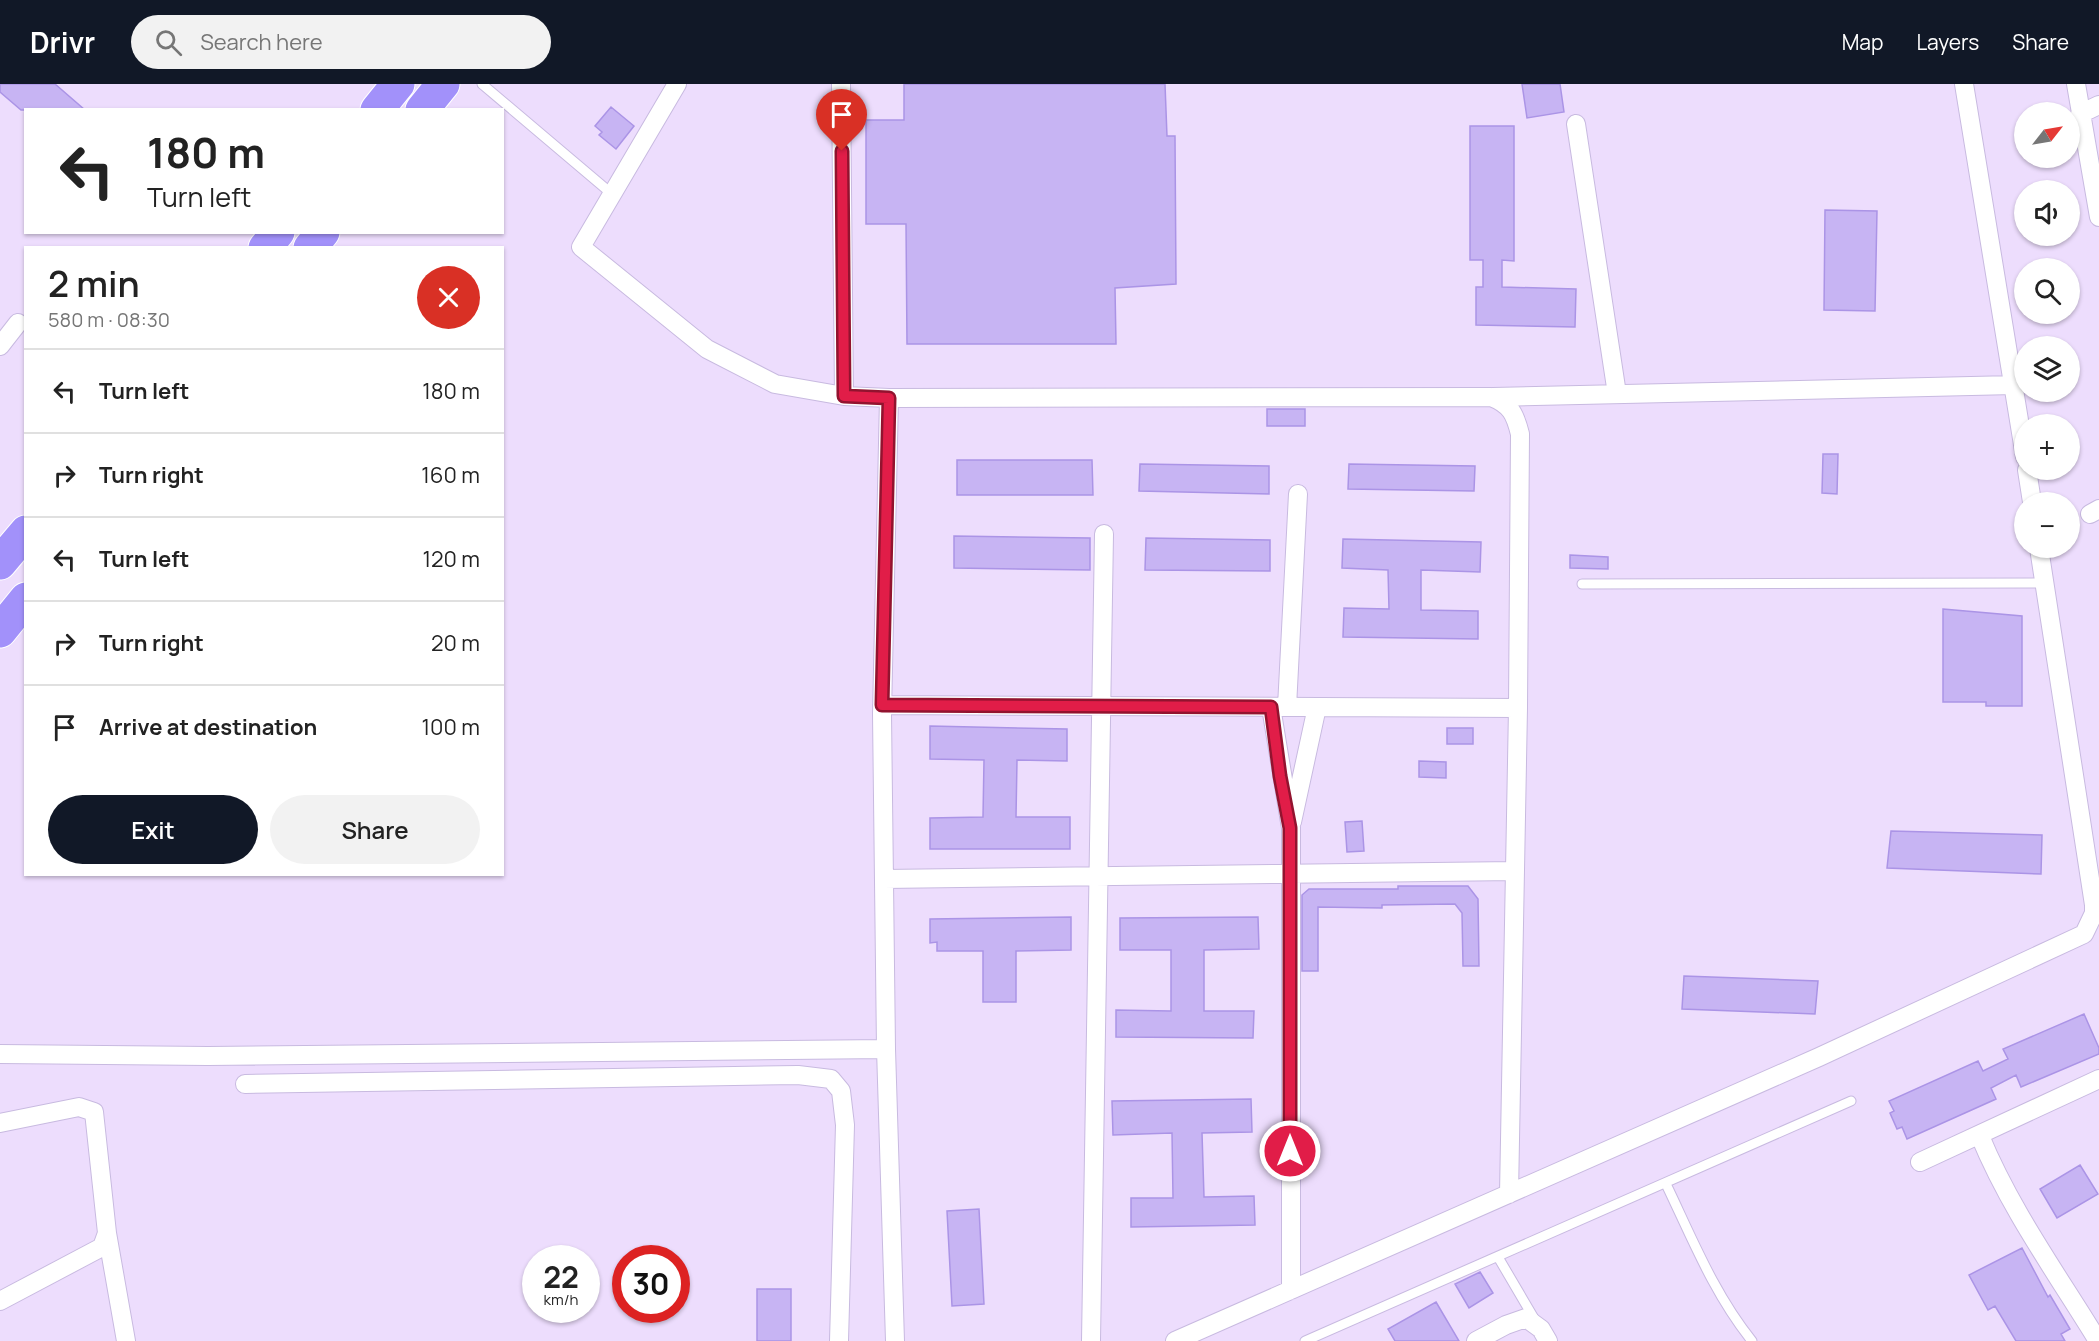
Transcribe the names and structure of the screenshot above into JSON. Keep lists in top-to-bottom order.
{
  "north": "top right",
  "page": {
    "header": "Drivr",
    "search": "Search here",
    "nav": ["Map", "Layers", "Share"],
    "map_buttons": ["+", "−"],
    "turn": ["180 m", "Turn left"],
    "heading": ["2 min", "580 m · 08:30"],
    "list": [
      {
        "name": "Turn left",
        "value": "180 m"
      },
      {
        "name": "Turn right",
        "value": "160 m"
      },
      {
        "name": "Turn left",
        "value": "120 m"
      },
      {
        "name": "Turn right",
        "value": "20 m"
      },
      {
        "name": "Arrive at destination",
        "value": "100 m"
      }
    ],
    "buttons": ["Exit", "Share"],
    "speed": "22 km/h",
    "limit": "30"
  }
}
